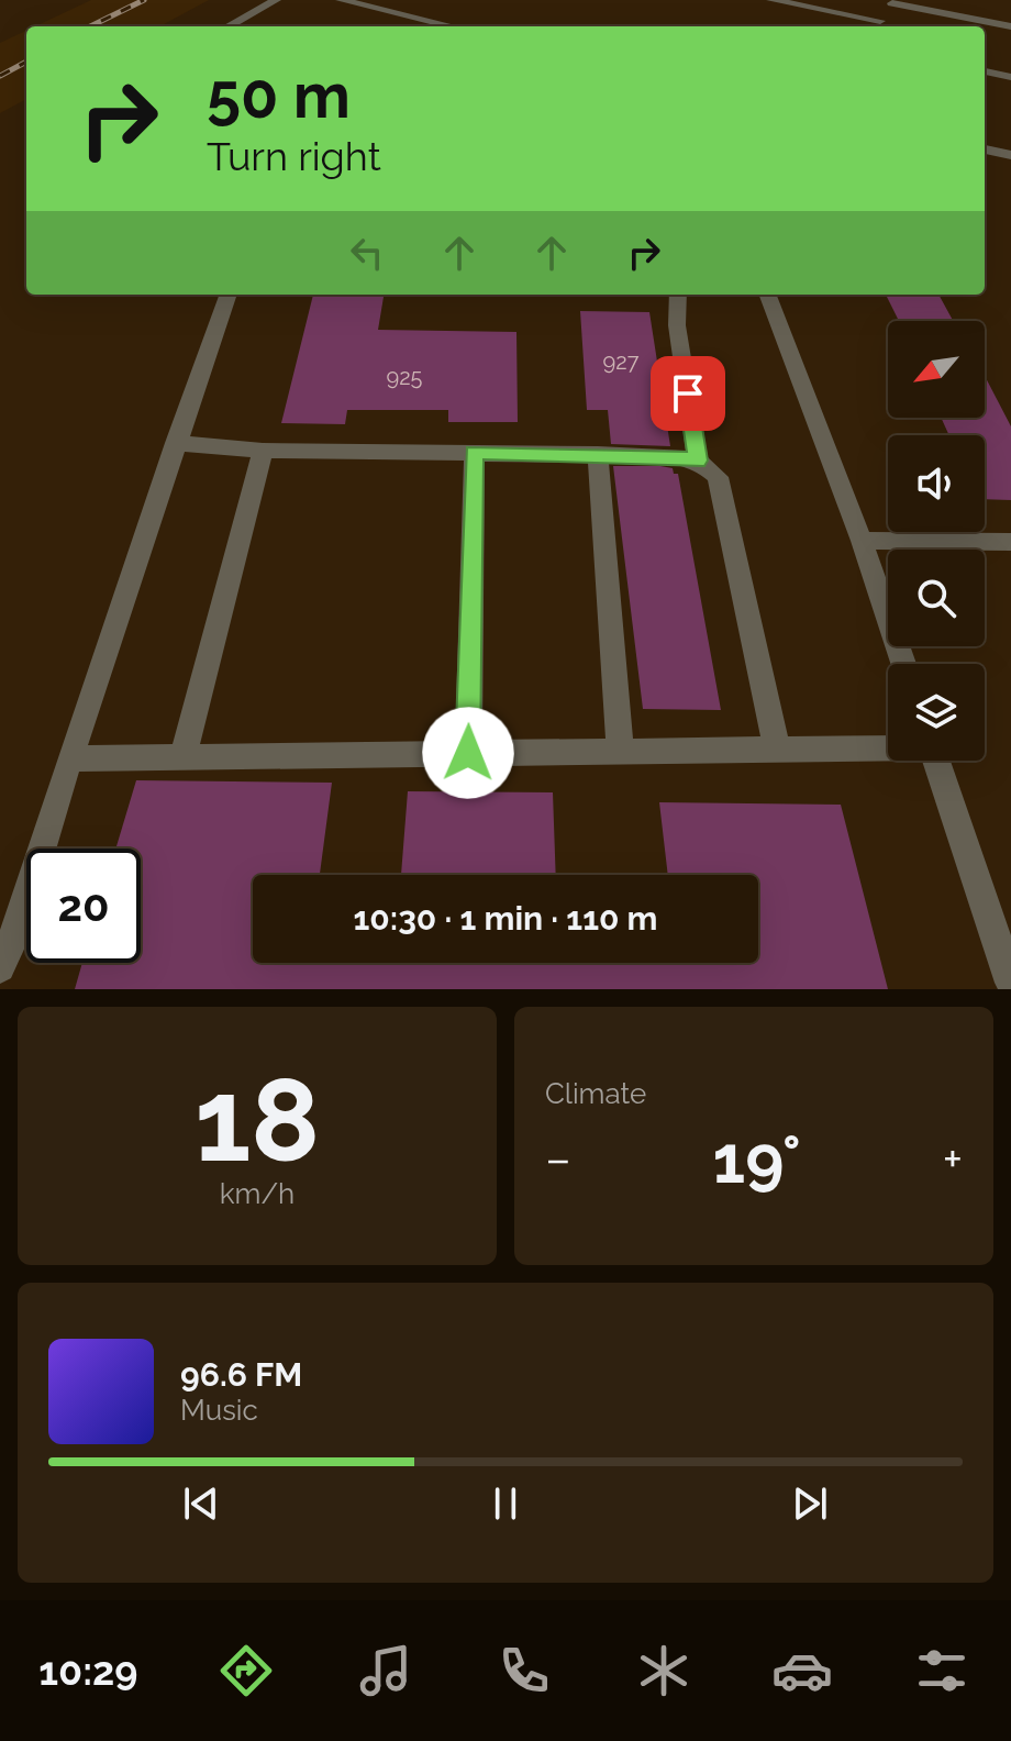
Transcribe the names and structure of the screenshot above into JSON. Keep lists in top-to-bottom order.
{
  "house_numbers": ["927", "925"],
  "north": "bottom left",
  "page": {
    "turn": ["50 m", "Turn right"],
    "limit": "20",
    "trip": "10:30 · 1 min · 110 m",
    "tile": [
      ["18", "km/h"],
      "Climate"
    ],
    "heat": ["−", "19°", "+"],
    "song": ["96.6 FM", "Music"],
    "tabs": "10:29"
  }
}
